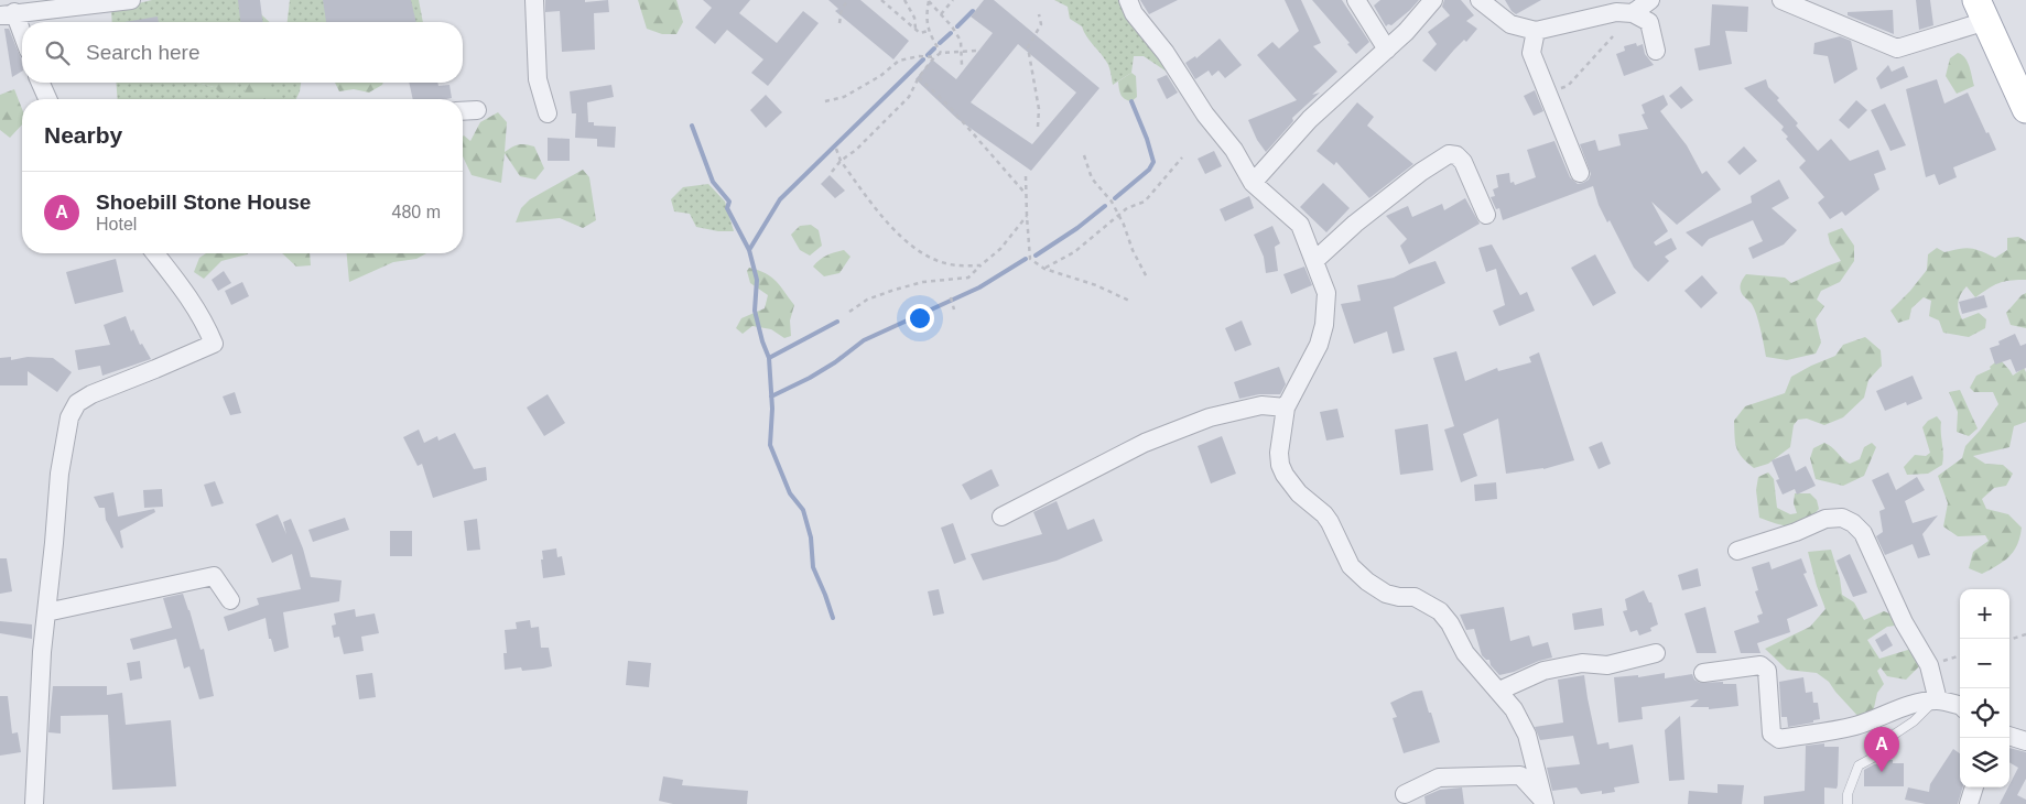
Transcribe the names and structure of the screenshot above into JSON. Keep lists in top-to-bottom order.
{
  "page": {
    "search": "Search here",
    "heading": "Nearby",
    "list": [
      {
        "mark": "A",
        "name": "Shoebill Stone House",
        "note": "Hotel",
        "value": "480 m"
      }
    ],
    "map_buttons": ["+", "−"],
    "pins": "A"
  }
}
